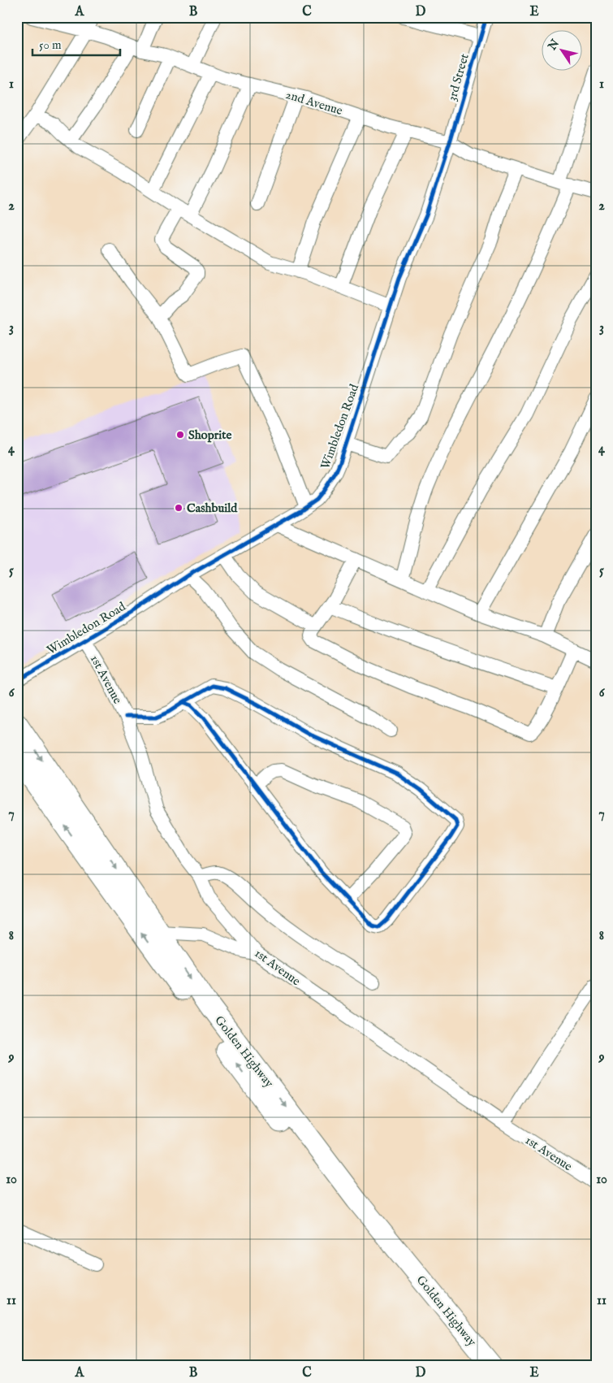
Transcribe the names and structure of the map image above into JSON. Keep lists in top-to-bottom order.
{
  "streets": {
    "main road": ["Golden Highway"],
    "street": [
      "3rd Street",
      "2nd Avenue",
      "Wimbledon Road",
      "1st Avenue"
    ]
  },
  "crossings": [
    ["3rd Street", "2nd Avenue"],
    ["3rd Street", "Wimbledon Road"],
    ["2nd Avenue", "Wimbledon Road"],
    ["Wimbledon Road", "1st Avenue"]
  ],
  "places": ["Shoprite", "Cashbuild"],
  "scale_bar": "50 m",
  "north": "top left",
  "grid": {
    "columns": [
      "A",
      "B",
      "C",
      "D",
      "E"
    ],
    "rows": [
      "1",
      "2",
      "3",
      "4",
      "5",
      "6",
      "7",
      "8",
      "9",
      "10",
      "11"
    ]
  }
}
